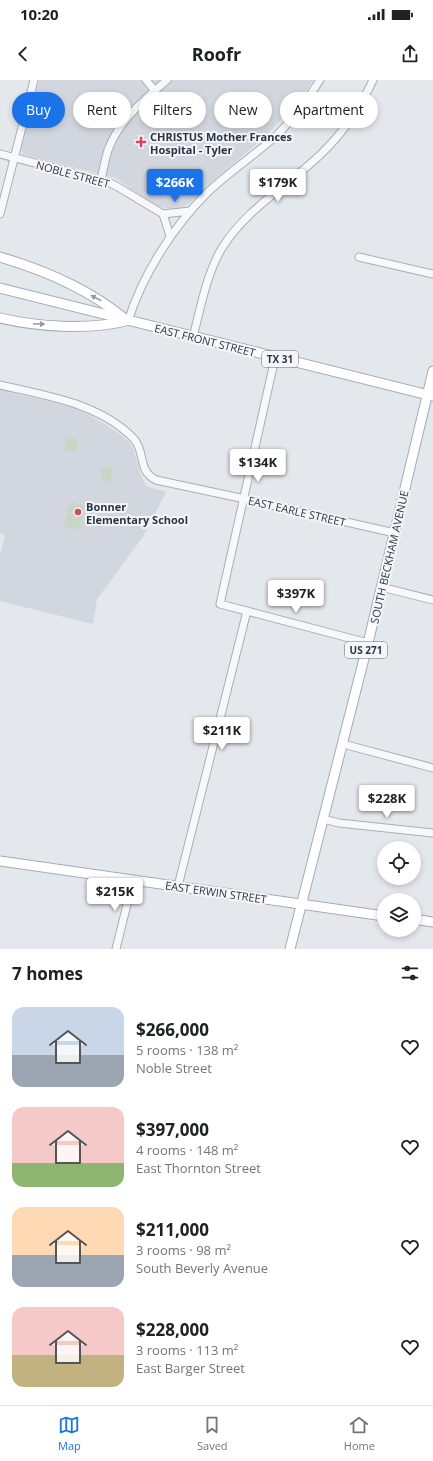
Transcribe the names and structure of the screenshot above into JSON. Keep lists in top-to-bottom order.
{
  "streets": {
    "main road": [
      "EAST FRONT STREET",
      "TX 31",
      "SOUTH BECKHAM AVENUE",
      "US 271",
      "EAST ERWIN STREET"
    ],
    "street": ["NOBLE STREET", "EAST EARLE STREET"]
  },
  "crossings": [
    ["EAST FRONT STREET", "SOUTH BECKHAM AVENUE"],
    ["EAST EARLE STREET", "SOUTH BECKHAM AVENUE"],
    ["SOUTH BECKHAM AVENUE", "US 271"],
    ["SOUTH BECKHAM AVENUE", "EAST ERWIN STREET"],
    ["US 271", "EAST ERWIN STREET"]
  ],
  "places": {
    "health": ["CHRISTUS Mother Frances Hospital - Tyler"],
    "other": ["Bonner Elementary School"]
  },
  "page": {
    "status": "10:20",
    "header": "Roofr",
    "chip": [
      "Buy",
      "Rent",
      "Filters",
      "New",
      "Apartment"
    ],
    "price": [
      "$266K",
      "$179K",
      "$134K",
      "$397K",
      "$211K",
      "$228K",
      "$215K"
    ],
    "heading": "7 homes",
    "list": [
      {
        "name": "$266,000",
        "note": "5 rooms · 138 m² · Noble Street"
      },
      {
        "name": "$397,000",
        "note": "4 rooms · 148 m² · East Thornton Street"
      },
      {
        "name": "$211,000",
        "note": "3 rooms · 98 m² · South Beverly Avenue"
      },
      {
        "name": "$228,000",
        "note": "3 rooms · 113 m² · East Barger Street"
      }
    ],
    "tabs": ["Map", "Saved", "Home"]
  }
}
